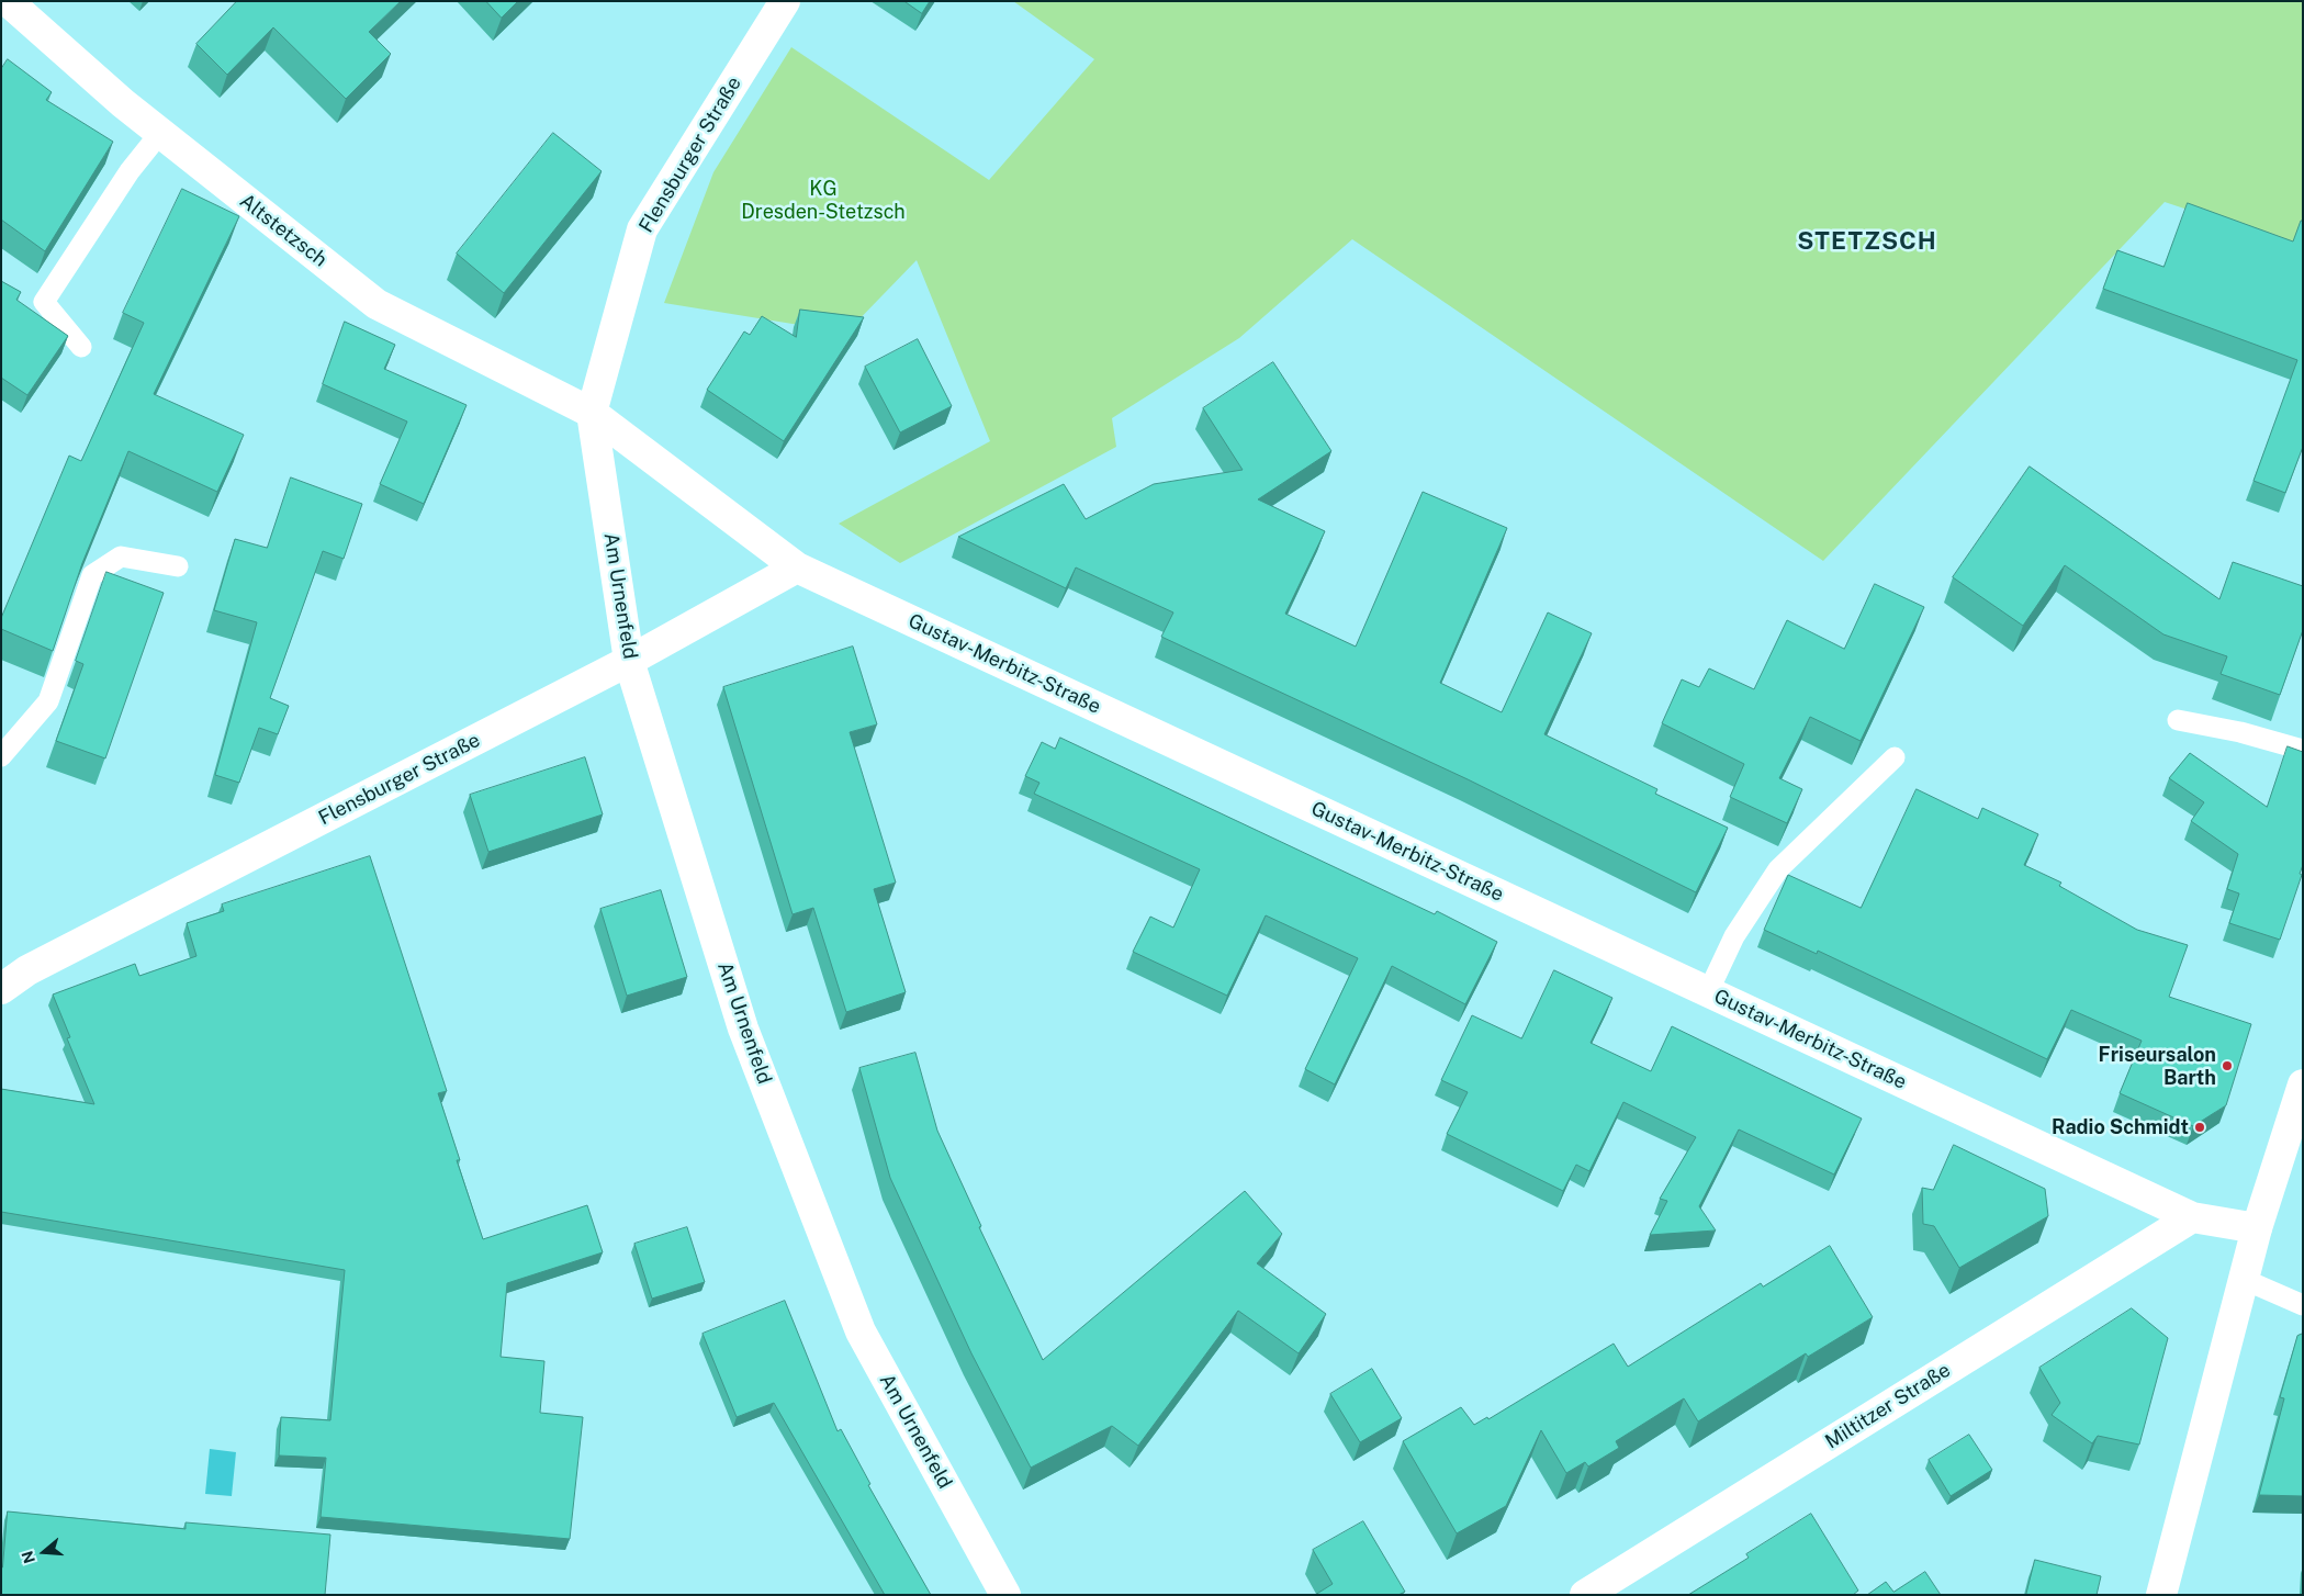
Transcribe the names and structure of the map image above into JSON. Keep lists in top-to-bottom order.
{
  "streets": {
    "street": [
      "Flensburger Straße",
      "Altstetzsch",
      "Am Urnenfeld",
      "Gustav-Merbitz-Straße",
      "Miltitzer Straße"
    ]
  },
  "crossings": [
    ["Flensburger Straße", "Altstetzsch"],
    ["Flensburger Straße", "Am Urnenfeld"],
    ["Flensburger Straße", "Gustav-Merbitz-Straße"],
    ["Altstetzsch", "Am Urnenfeld"],
    ["Altstetzsch", "Gustav-Merbitz-Straße"],
    ["Am Urnenfeld", "Gustav-Merbitz-Straße"],
    ["Gustav-Merbitz-Straße", "Miltitzer Straße"]
  ],
  "districts": ["STETZSCH"],
  "parks": ["KG Dresden-Stetzsch"],
  "places": ["Friseursalon Barth", "Radio Schmidt"],
  "north": "left"
}
